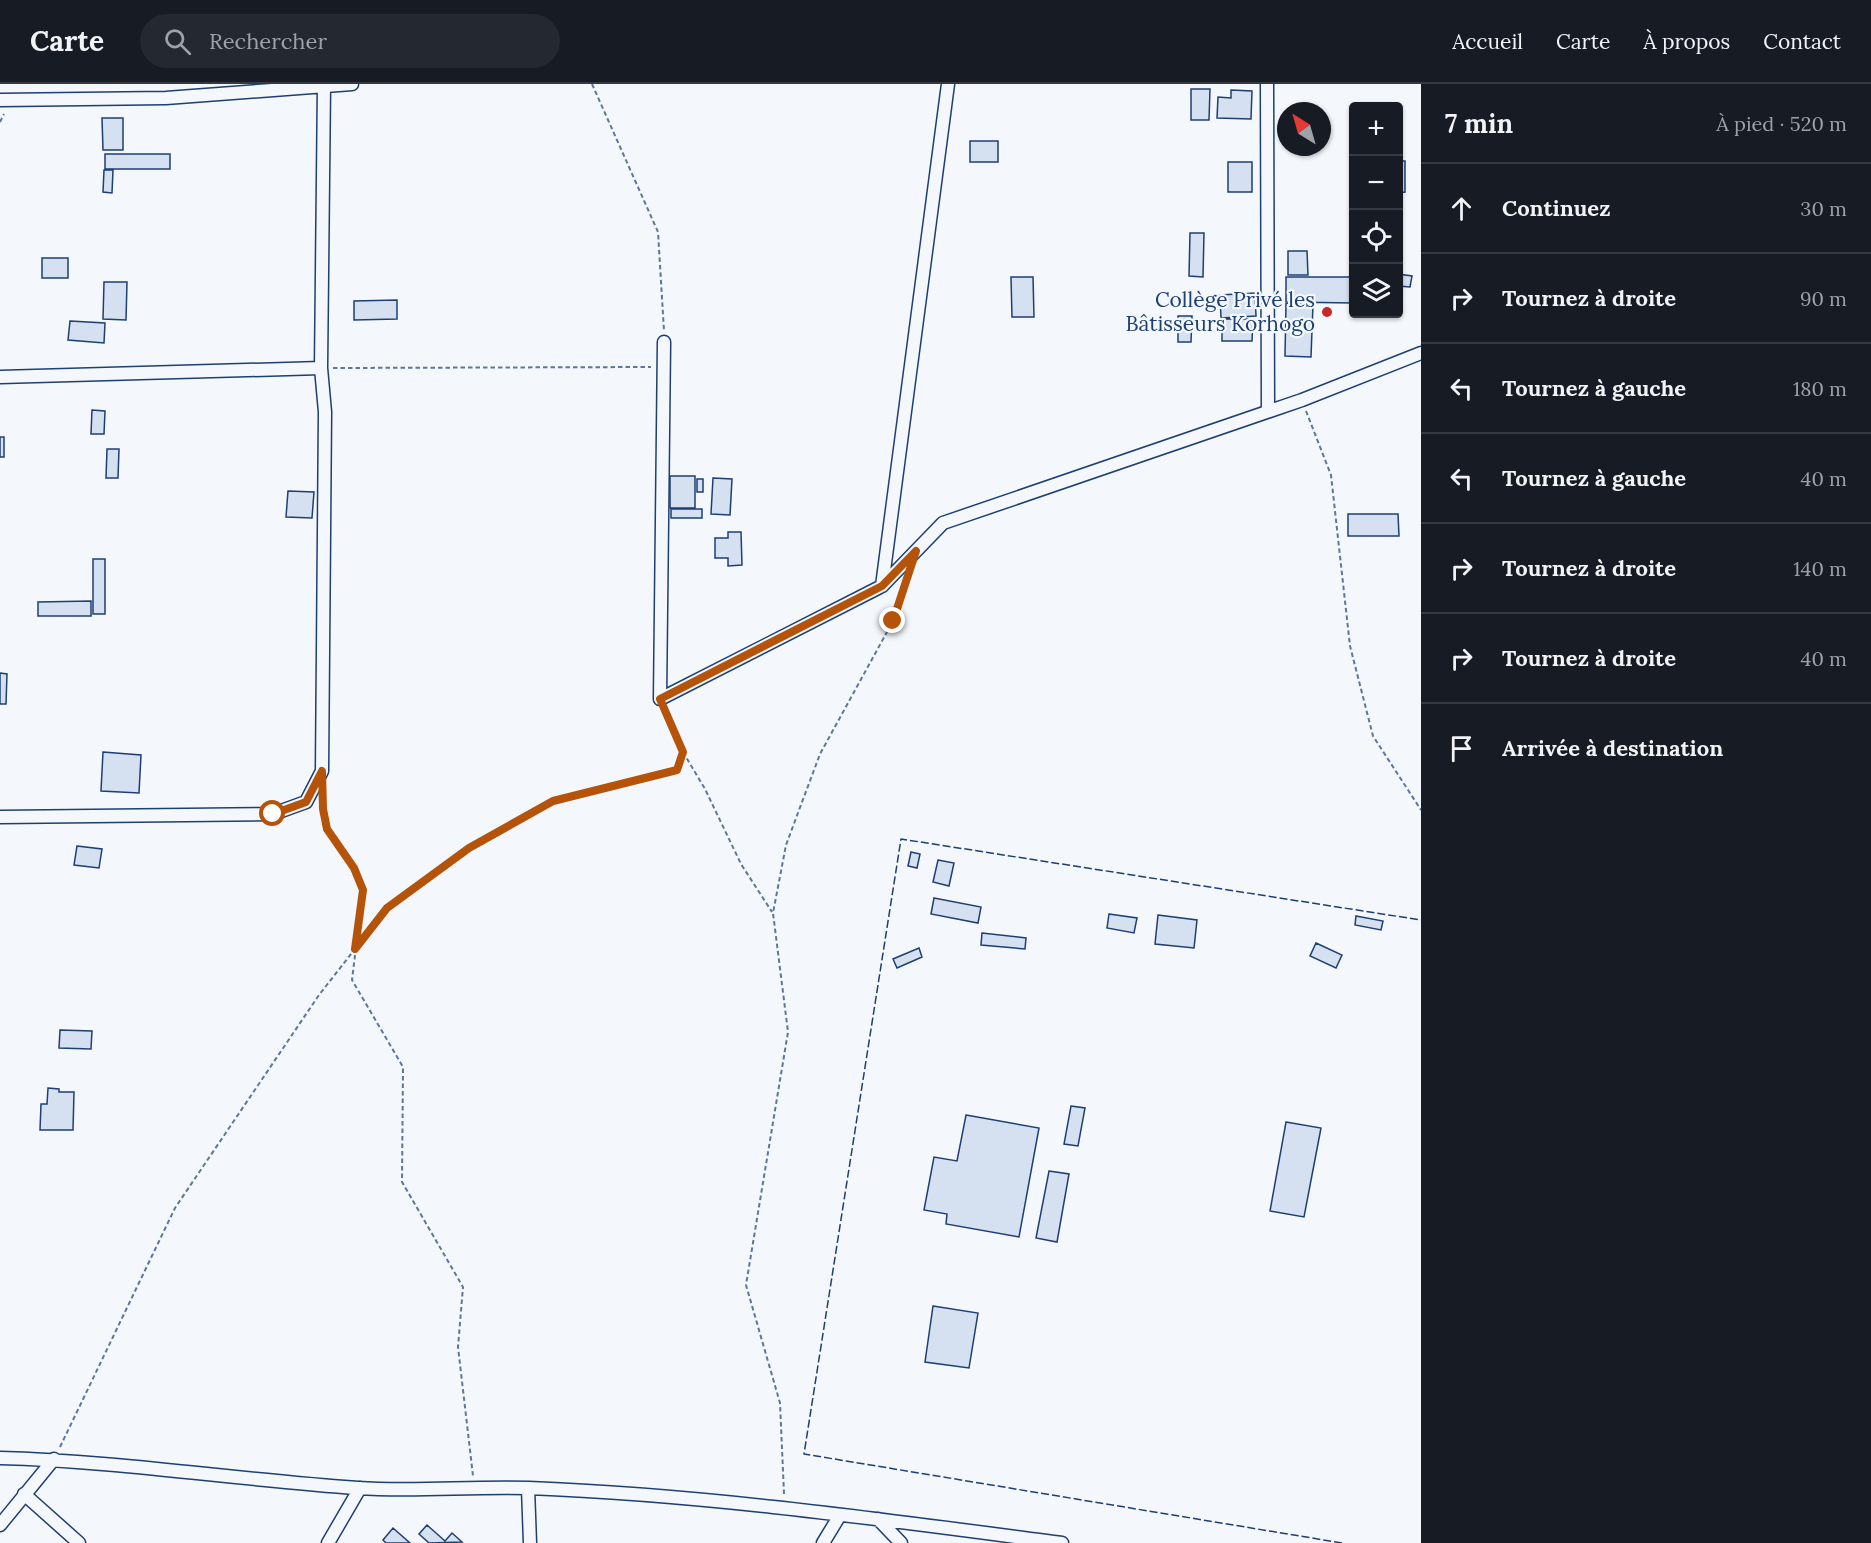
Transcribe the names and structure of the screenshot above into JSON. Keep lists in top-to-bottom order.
{
  "places": ["Collège Privé les Bâtisseurs Korhogo"],
  "north": "top left",
  "page": {
    "header": "Carte",
    "search": "Rechercher",
    "nav": [
      "Accueil",
      "Carte",
      "À propos",
      "Contact"
    ],
    "heading": ["7 min", "À pied · 520 m"],
    "map_buttons": ["+", "−"],
    "list": [
      ["Continuez", "30 m"],
      ["Tournez à droite", "90 m"],
      ["Tournez à gauche", "180 m"],
      ["Tournez à gauche", "40 m"],
      ["Tournez à droite", "140 m"],
      ["Tournez à droite", "40 m"],
      "Arrivée à destination"
    ]
  }
}
